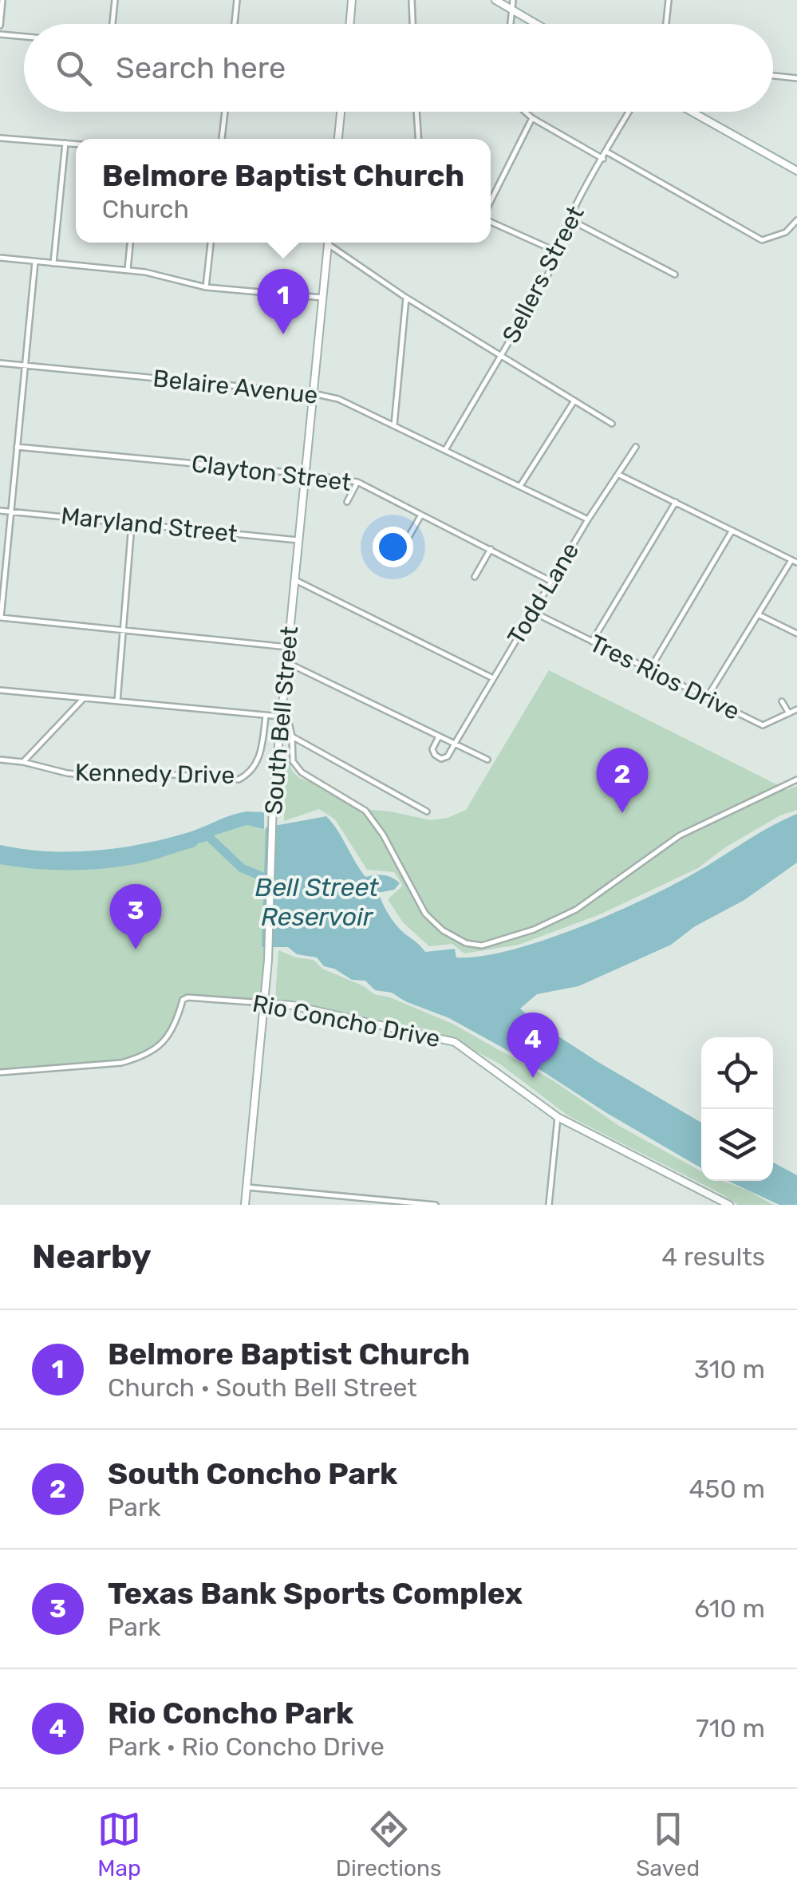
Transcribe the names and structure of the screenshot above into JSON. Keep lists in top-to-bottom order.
{
  "streets": {
    "main road": ["South Bell Street", "Rio Concho Drive"],
    "street": [
      "Sellers Street",
      "Belaire Avenue",
      "Clayton Street",
      "Maryland Street",
      "Todd Lane",
      "Tres Rios Drive",
      "Kennedy Drive"
    ]
  },
  "crossings": [
    ["Sellers Street", "Belaire Avenue"],
    ["Belaire Avenue", "Todd Lane"],
    ["Belaire Avenue", "South Bell Street"],
    ["Clayton Street", "Todd Lane"],
    ["Clayton Street", "South Bell Street"],
    ["Maryland Street", "South Bell Street"],
    ["Todd Lane", "Tres Rios Drive"],
    ["South Bell Street", "Rio Concho Drive"]
  ],
  "water": ["Bell Street Reservoir"],
  "page": {
    "search": "Search here",
    "popup": ["Belmore Baptist Church", "Church"],
    "pins": [
      "1",
      "2",
      "3",
      "4"
    ],
    "heading": ["Nearby", "4 results"],
    "list": [
      {
        "mark": "1",
        "name": "Belmore Baptist Church",
        "note": "Church · South Bell Street",
        "value": "310 m"
      },
      {
        "mark": "2",
        "name": "South Concho Park",
        "note": "Park",
        "value": "450 m"
      },
      {
        "mark": "3",
        "name": "Texas Bank Sports Complex",
        "note": "Park",
        "value": "610 m"
      },
      {
        "mark": "4",
        "name": "Rio Concho Park",
        "note": "Park · Rio Concho Drive",
        "value": "710 m"
      }
    ],
    "nav": ["Map", "Directions", "Saved"]
  }
}
